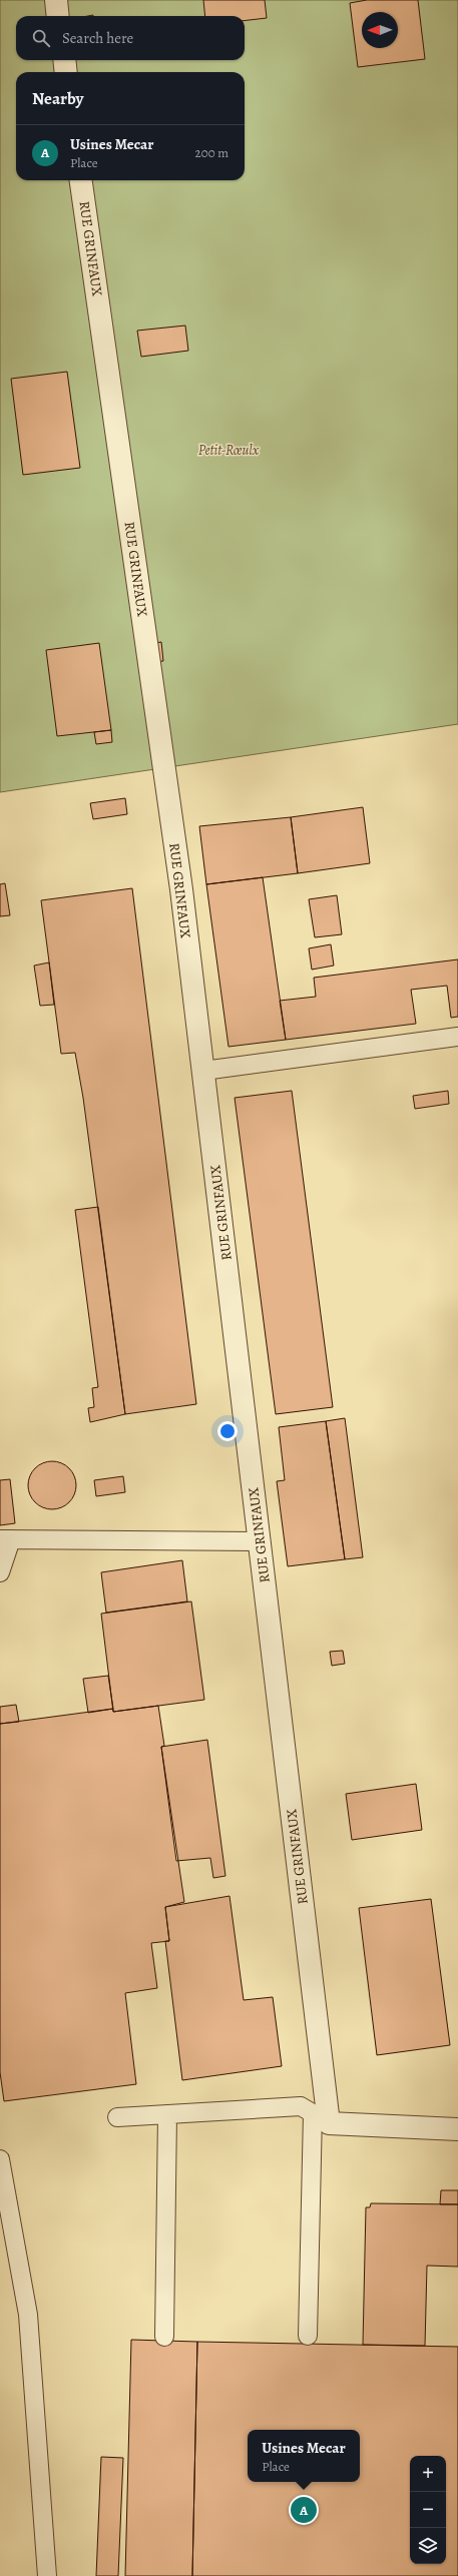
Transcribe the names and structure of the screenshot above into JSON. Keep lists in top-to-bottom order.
{
  "streets": {
    "street": ["RUE GRINFAUX"]
  },
  "parks": ["Petit-Rœulx"],
  "north": "left",
  "page": {
    "search": "Search here",
    "heading": "Nearby",
    "list": [
      {
        "mark": "A",
        "name": "Usines Mecar",
        "note": "Place",
        "value": "200 m"
      }
    ],
    "popup": ["Usines Mecar", "Place"],
    "map_buttons": ["+", "−"],
    "pins": "A"
  }
}
